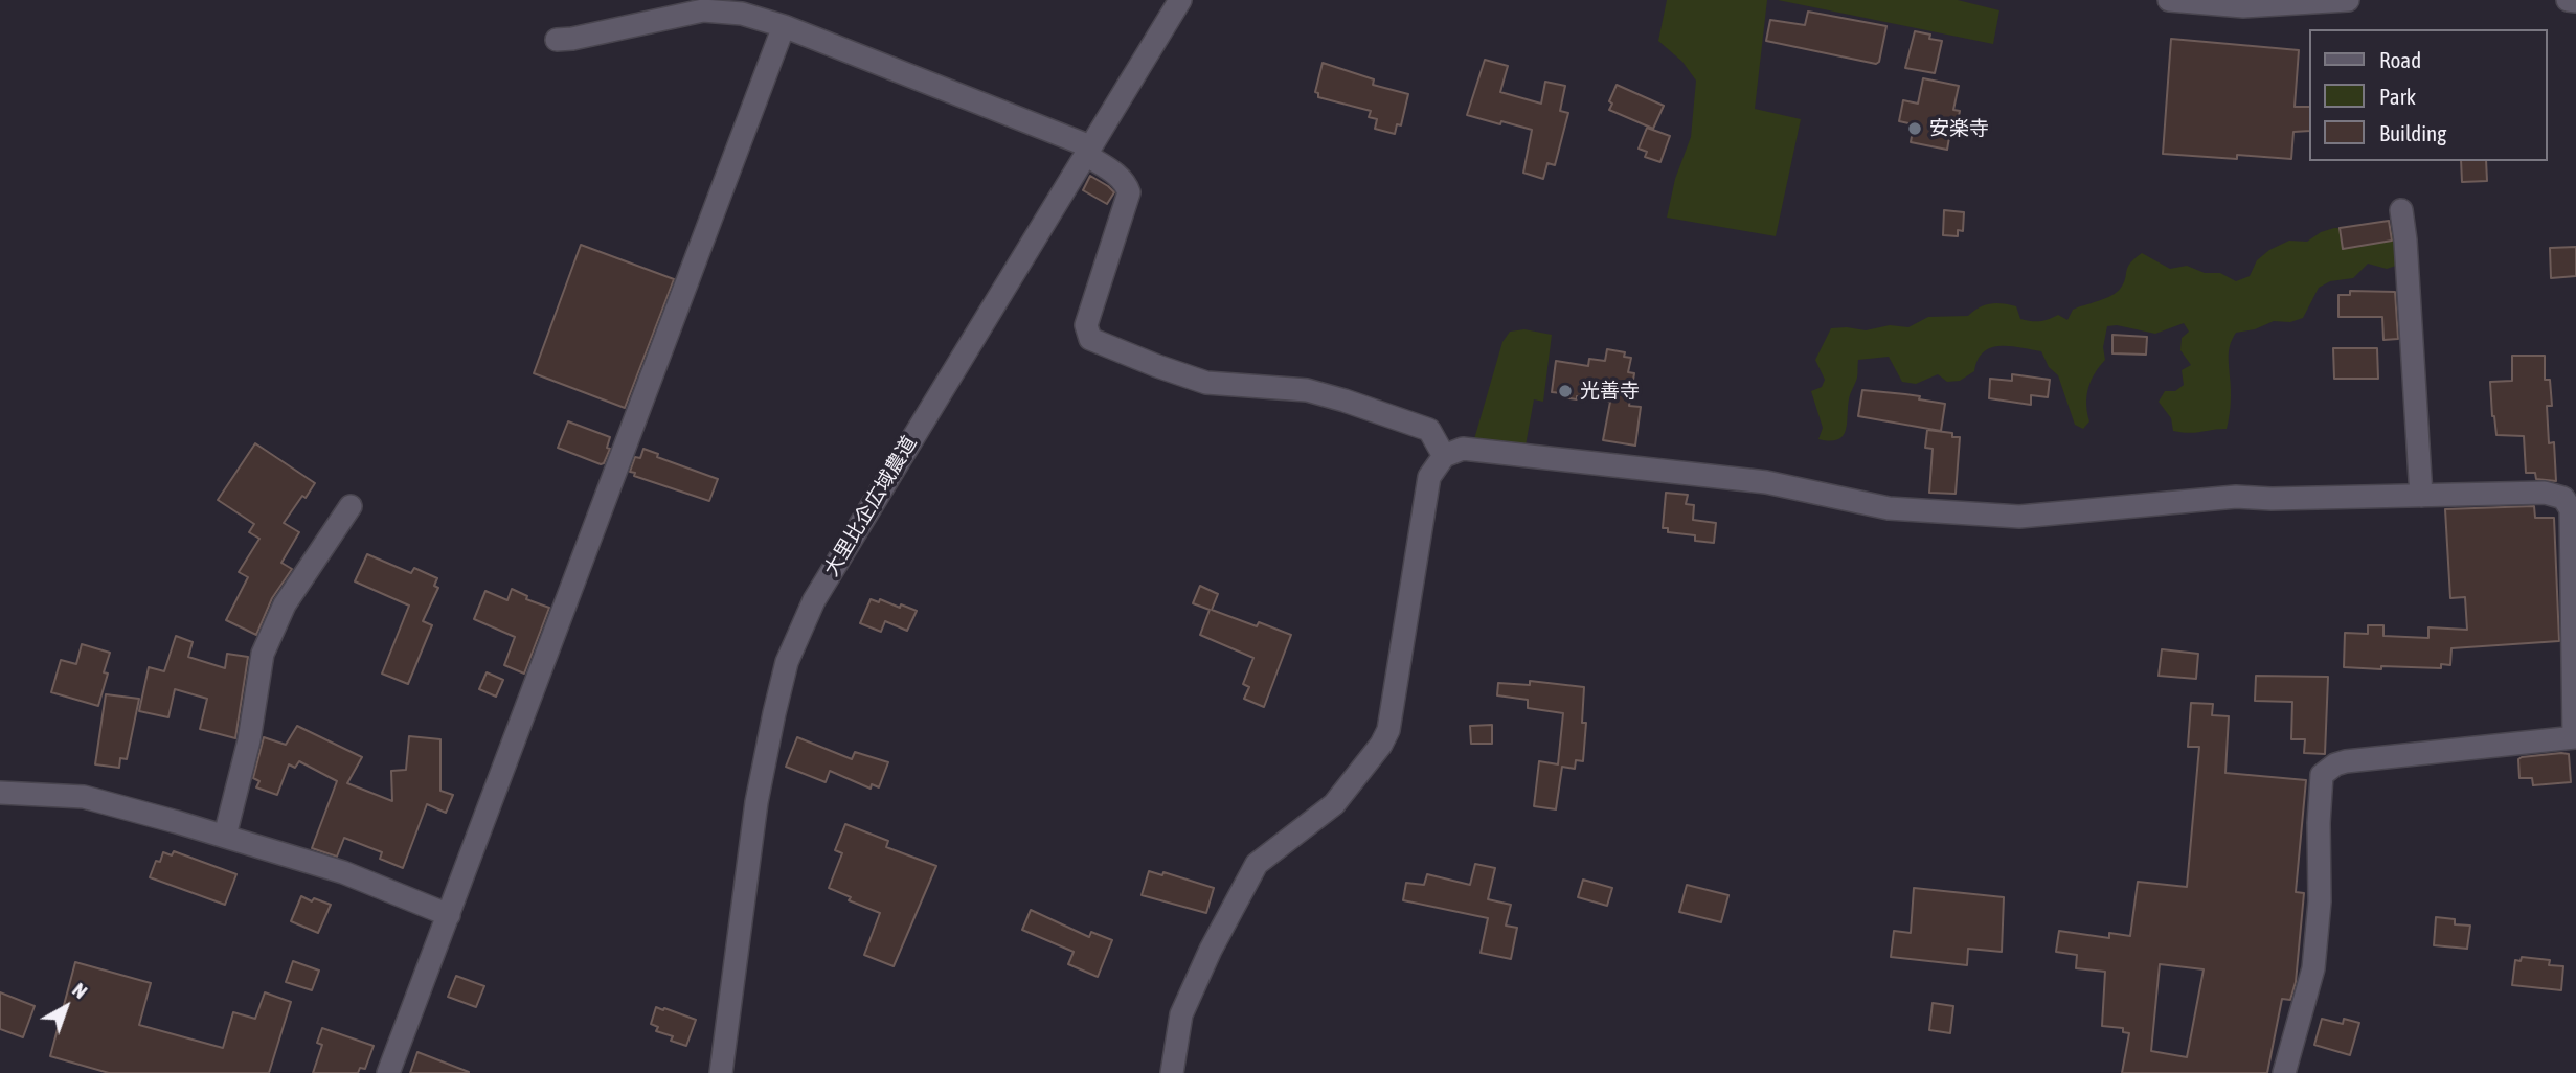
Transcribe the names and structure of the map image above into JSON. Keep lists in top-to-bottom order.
{
  "streets": {
    "street": ["大里比企広域農道"]
  },
  "places": ["安楽寺", "光善寺"],
  "legend": ["Road", "Park", "Building"],
  "north": "top right"
}
